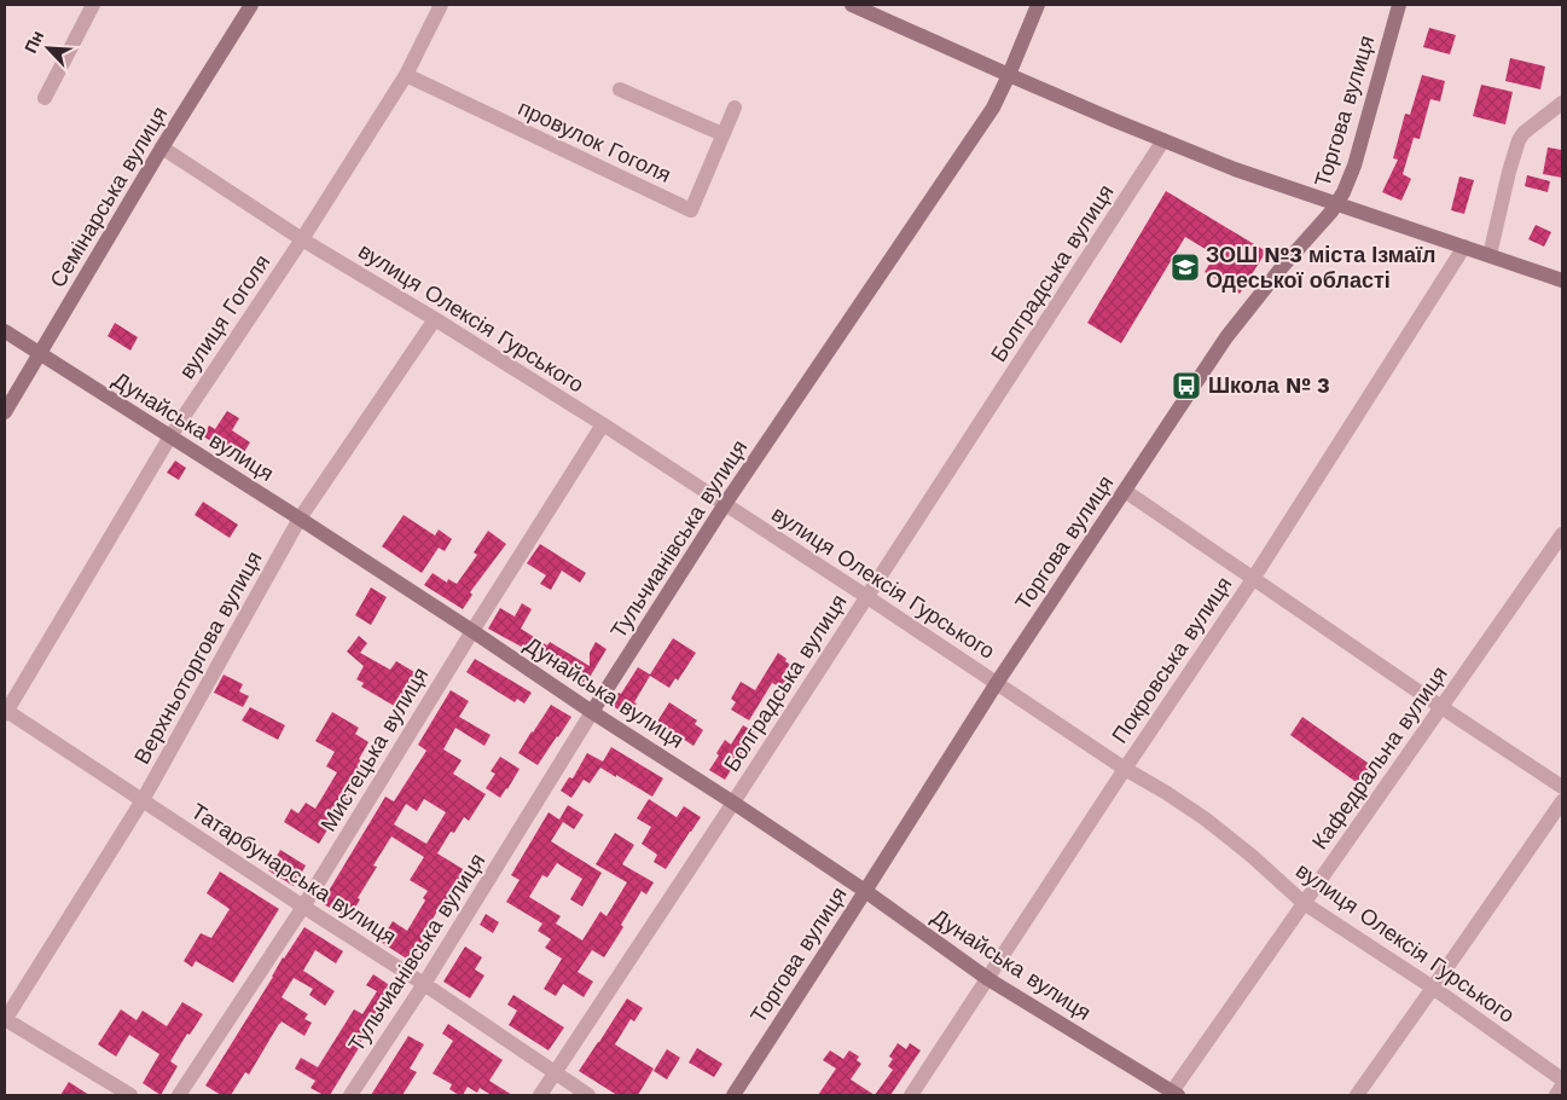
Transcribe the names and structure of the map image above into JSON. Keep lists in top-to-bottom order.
{
  "streets": {
    "main road": [
      "Торгова вулиця",
      "Семінарська вулиця",
      "Дунайська вулиця",
      "Тульчианівська вулиця"
    ],
    "street": [
      "провулок Гоголя",
      "Болградська вулиця",
      "вулиця Гоголя",
      "вулиця Олексія Гурського",
      "Верхньоторгова вулиця",
      "Покровська вулиця",
      "Мистецька вулиця",
      "Кафедральна вулиця",
      "Татарбунарська вулиця"
    ]
  },
  "crossings": [
    ["Торгова вулиця", "вулиця Олексія Гурського"],
    ["Торгова вулиця", "Дунайська вулиця"],
    ["провулок Гоголя", "вулиця Гоголя"],
    ["Семінарська вулиця", "вулиця Олексія Гурського"],
    ["Семінарська вулиця", "Дунайська вулиця"],
    ["Болградська вулиця", "вулиця Олексія Гурського"],
    ["Болградська вулиця", "Дунайська вулиця"],
    ["Болградська вулиця", "Татарбунарська вулиця"],
    ["вулиця Гоголя", "вулиця Олексія Гурського"],
    ["вулиця Гоголя", "Дунайська вулиця"],
    ["вулиця Гоголя", "Татарбунарська вулиця"],
    ["вулиця Олексія Гурського", "Тульчианівська вулиця"],
    ["вулиця Олексія Гурського", "Верхньоторгова вулиця"],
    ["вулиця Олексія Гурського", "Покровська вулиця"],
    ["вулиця Олексія Гурського", "Мистецька вулиця"],
    ["вулиця Олексія Гурського", "Кафедральна вулиця"],
    ["Дунайська вулиця", "Тульчианівська вулиця"],
    ["Дунайська вулиця", "Верхньоторгова вулиця"],
    ["Дунайська вулиця", "Покровська вулиця"],
    ["Дунайська вулиця", "Мистецька вулиця"],
    ["Дунайська вулиця", "Кафедральна вулиця"],
    ["Тульчианівська вулиця", "Татарбунарська вулиця"],
    ["Верхньоторгова вулиця", "Татарбунарська вулиця"],
    ["Мистецька вулиця", "Татарбунарська вулиця"]
  ],
  "places": {
    "school or university": ["ЗОШ №3 міста Ізмаїл Одеської області"],
    "bus stop": ["Школа № 3"]
  },
  "north": "top left"
}
